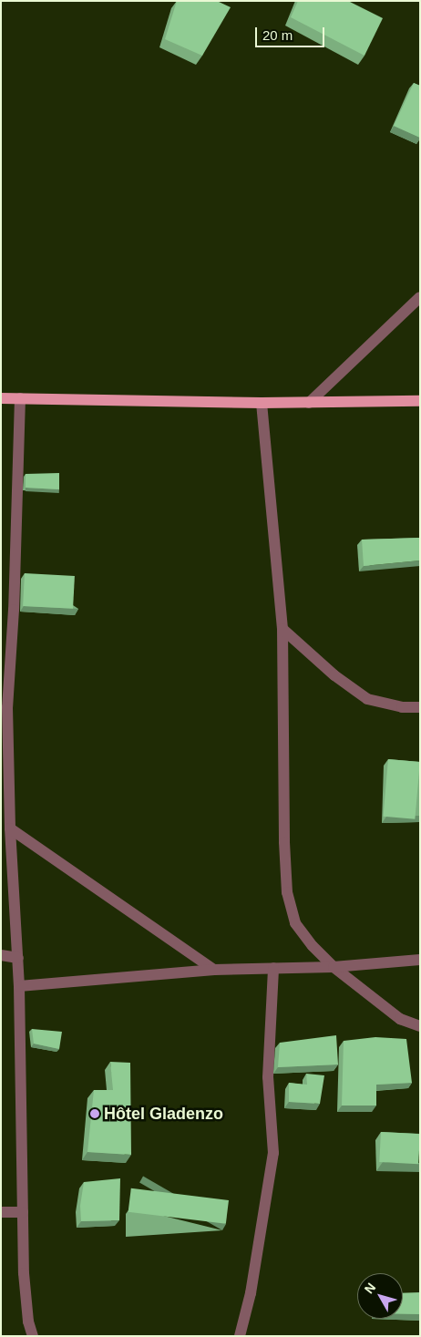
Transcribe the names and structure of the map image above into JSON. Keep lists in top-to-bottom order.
{
  "places": ["Hôtel Gladenzo"],
  "scale_bar": "20 m",
  "north": "top left"
}
